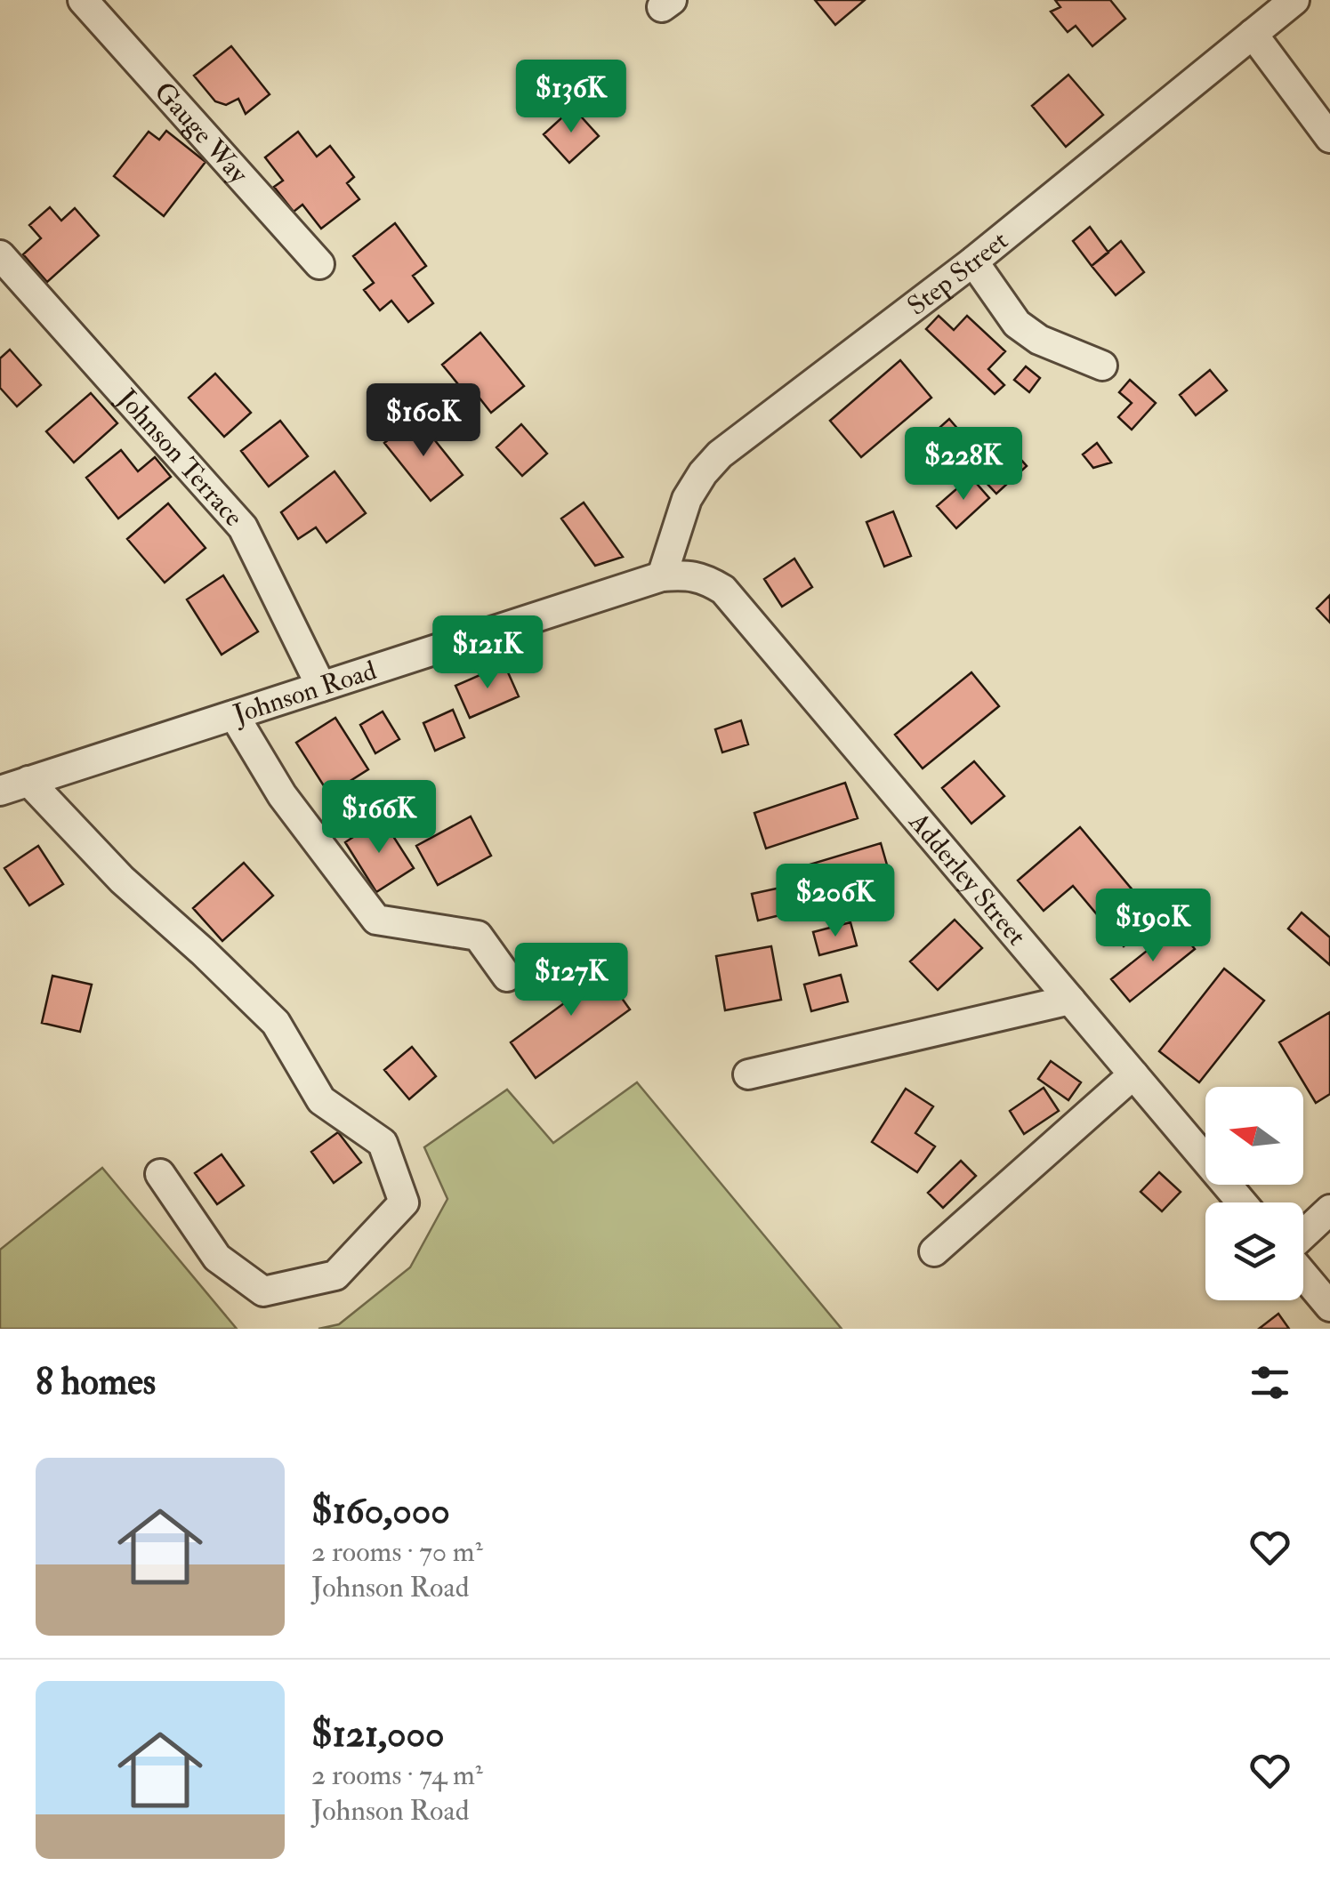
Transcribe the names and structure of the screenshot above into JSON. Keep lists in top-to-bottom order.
{
  "streets": {
    "street": [
      "Gauge Way",
      "Step Street",
      "Johnson Terrace",
      "Johnson Road",
      "Adderley Street"
    ]
  },
  "crossings": [
    ["Step Street", "Johnson Road"],
    ["Step Street", "Adderley Street"],
    ["Johnson Terrace", "Johnson Road"],
    ["Johnson Road", "Adderley Street"]
  ],
  "north": "left",
  "page": {
    "price": [
      "$136K",
      "$160K",
      "$228K",
      "$121K",
      "$166K",
      "$206K",
      "$190K",
      "$127K"
    ],
    "heading": "8 homes",
    "list": [
      {
        "name": "$160,000",
        "note": "2 rooms · 70 m² · Johnson Road"
      },
      {
        "name": "$121,000",
        "note": "2 rooms · 74 m² · Johnson Road"
      }
    ]
  }
}
